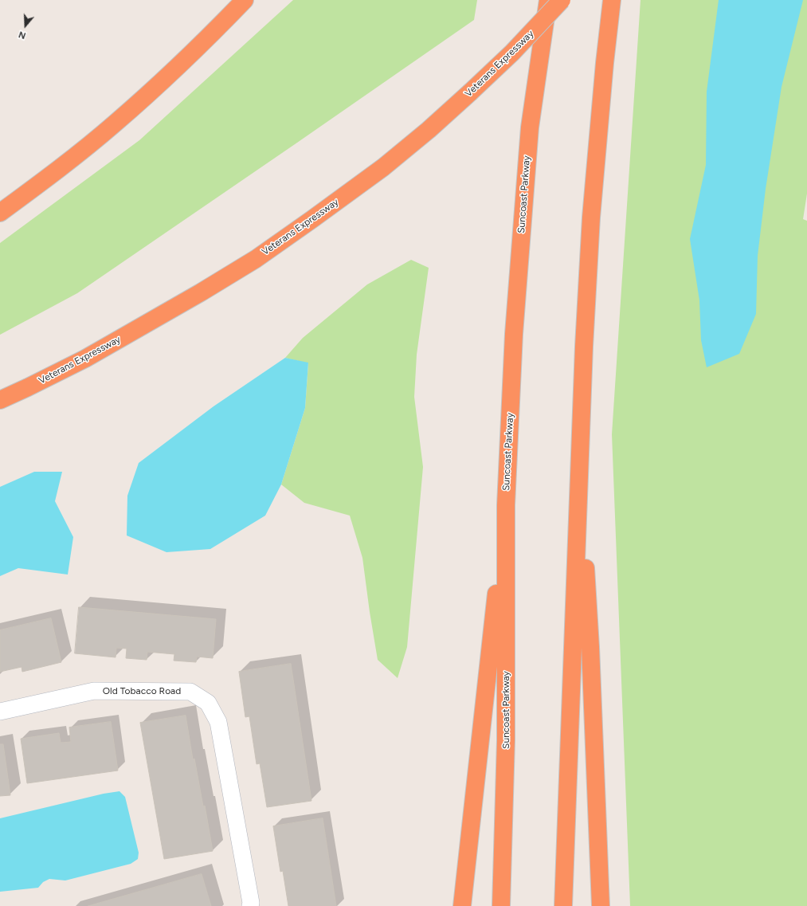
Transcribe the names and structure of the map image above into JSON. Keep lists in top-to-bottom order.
{
  "streets": {
    "highway": ["Veterans Expressway", "Suncoast Parkway"],
    "street": ["Old Tobacco Road"]
  },
  "north": "bottom"
}
